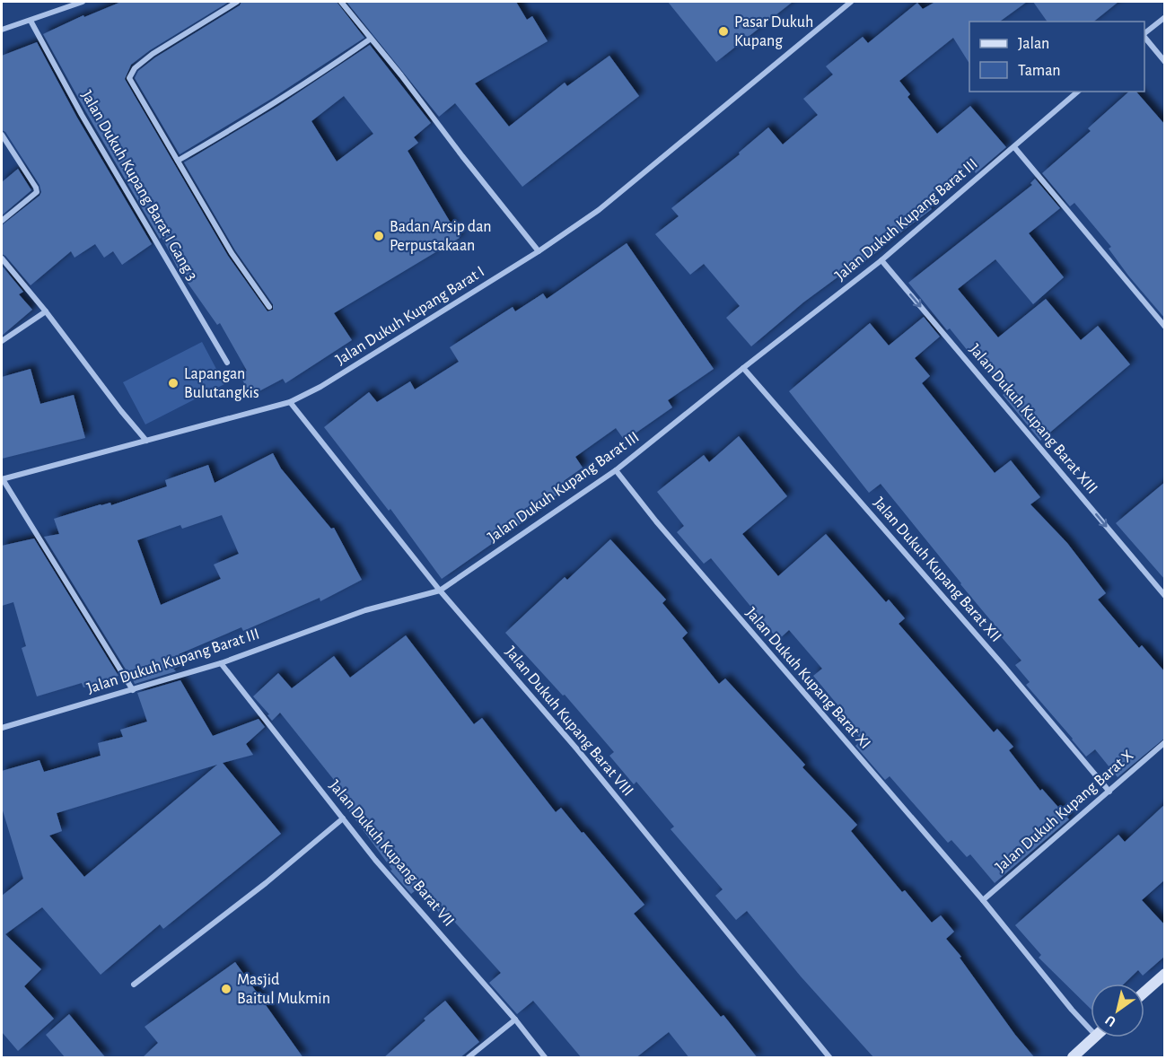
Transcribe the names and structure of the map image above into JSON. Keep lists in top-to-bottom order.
{
  "streets": {
    "street": [
      "Jalan Dukuh Kupang Barat I Gang 3",
      "Jalan Dukuh Kupang Barat III",
      "Jalan Dukuh Kupang Barat I",
      "Jalan Dukuh Kupang Barat XIII",
      "Jalan Dukuh Kupang Barat XII",
      "Jalan Dukuh Kupang Barat XI",
      "Jalan Dukuh Kupang Barat VIII",
      "Jalan Dukuh Kupang Barat X",
      "Jalan Dukuh Kupang Barat VII"
    ]
  },
  "crossings": [
    ["Jalan Dukuh Kupang Barat III", "Jalan Dukuh Kupang Barat XIII"],
    ["Jalan Dukuh Kupang Barat III", "Jalan Dukuh Kupang Barat XII"],
    ["Jalan Dukuh Kupang Barat III", "Jalan Dukuh Kupang Barat XI"],
    ["Jalan Dukuh Kupang Barat III", "Jalan Dukuh Kupang Barat VIII"],
    ["Jalan Dukuh Kupang Barat III", "Jalan Dukuh Kupang Barat VII"],
    ["Jalan Dukuh Kupang Barat I", "Jalan Dukuh Kupang Barat VIII"],
    ["Jalan Dukuh Kupang Barat XII", "Jalan Dukuh Kupang Barat X"],
    ["Jalan Dukuh Kupang Barat XI", "Jalan Dukuh Kupang Barat X"]
  ],
  "one_way": ["Jalan Dukuh Kupang Barat XIII"],
  "places": [
    "Pasar Dukuh Kupang",
    "Badan Arsip dan Perpustakaan",
    "Lapangan Bulutangkis",
    "Masjid Baitul Mukmin"
  ],
  "legend": ["Jalan", "Taman"],
  "north": "bottom left"
}
